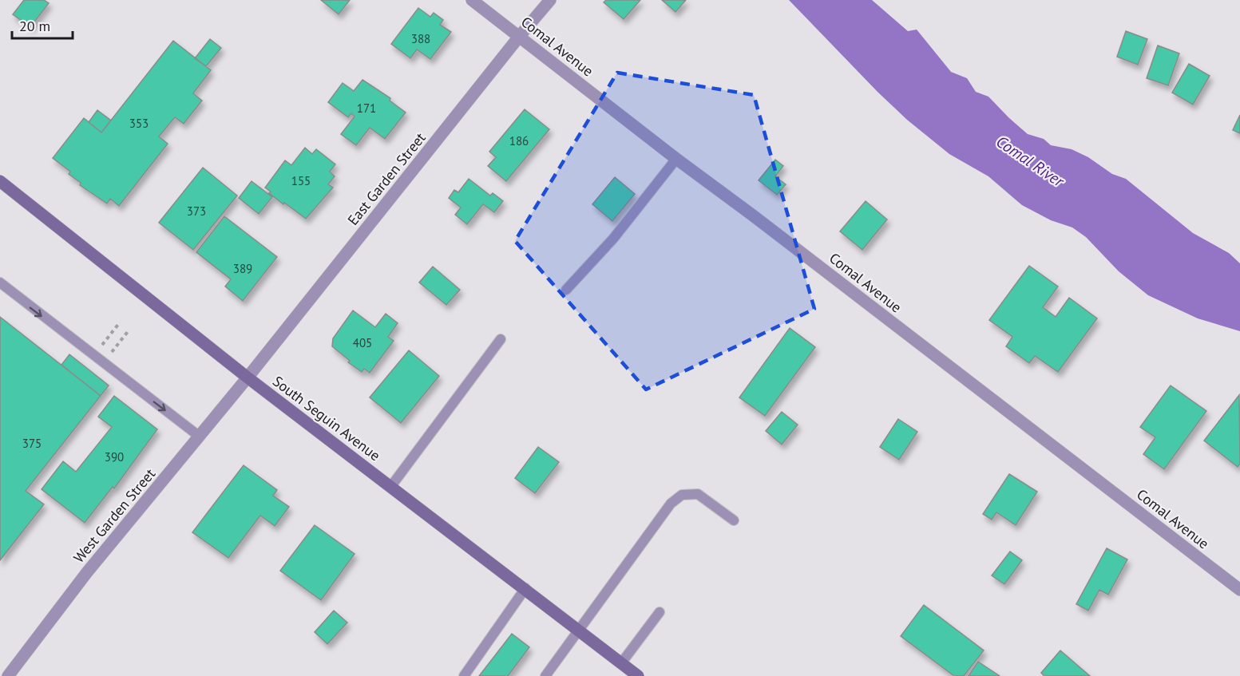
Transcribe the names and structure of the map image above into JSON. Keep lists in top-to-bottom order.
{
  "streets": {
    "main road": ["South Seguin Avenue"],
    "street": ["Comal Avenue", "East Garden Street", "West Garden Street"]
  },
  "crossings": [
    ["Comal Avenue", "East Garden Street"],
    ["East Garden Street", "South Seguin Avenue"],
    ["East Garden Street", "West Garden Street"],
    ["South Seguin Avenue", "West Garden Street"]
  ],
  "water": ["Comal River"],
  "house_numbers": [
    "388",
    "171",
    "353",
    "186",
    "155",
    "373",
    "389",
    "405",
    "375",
    "390"
  ],
  "scale_bar": "20 m"
}
